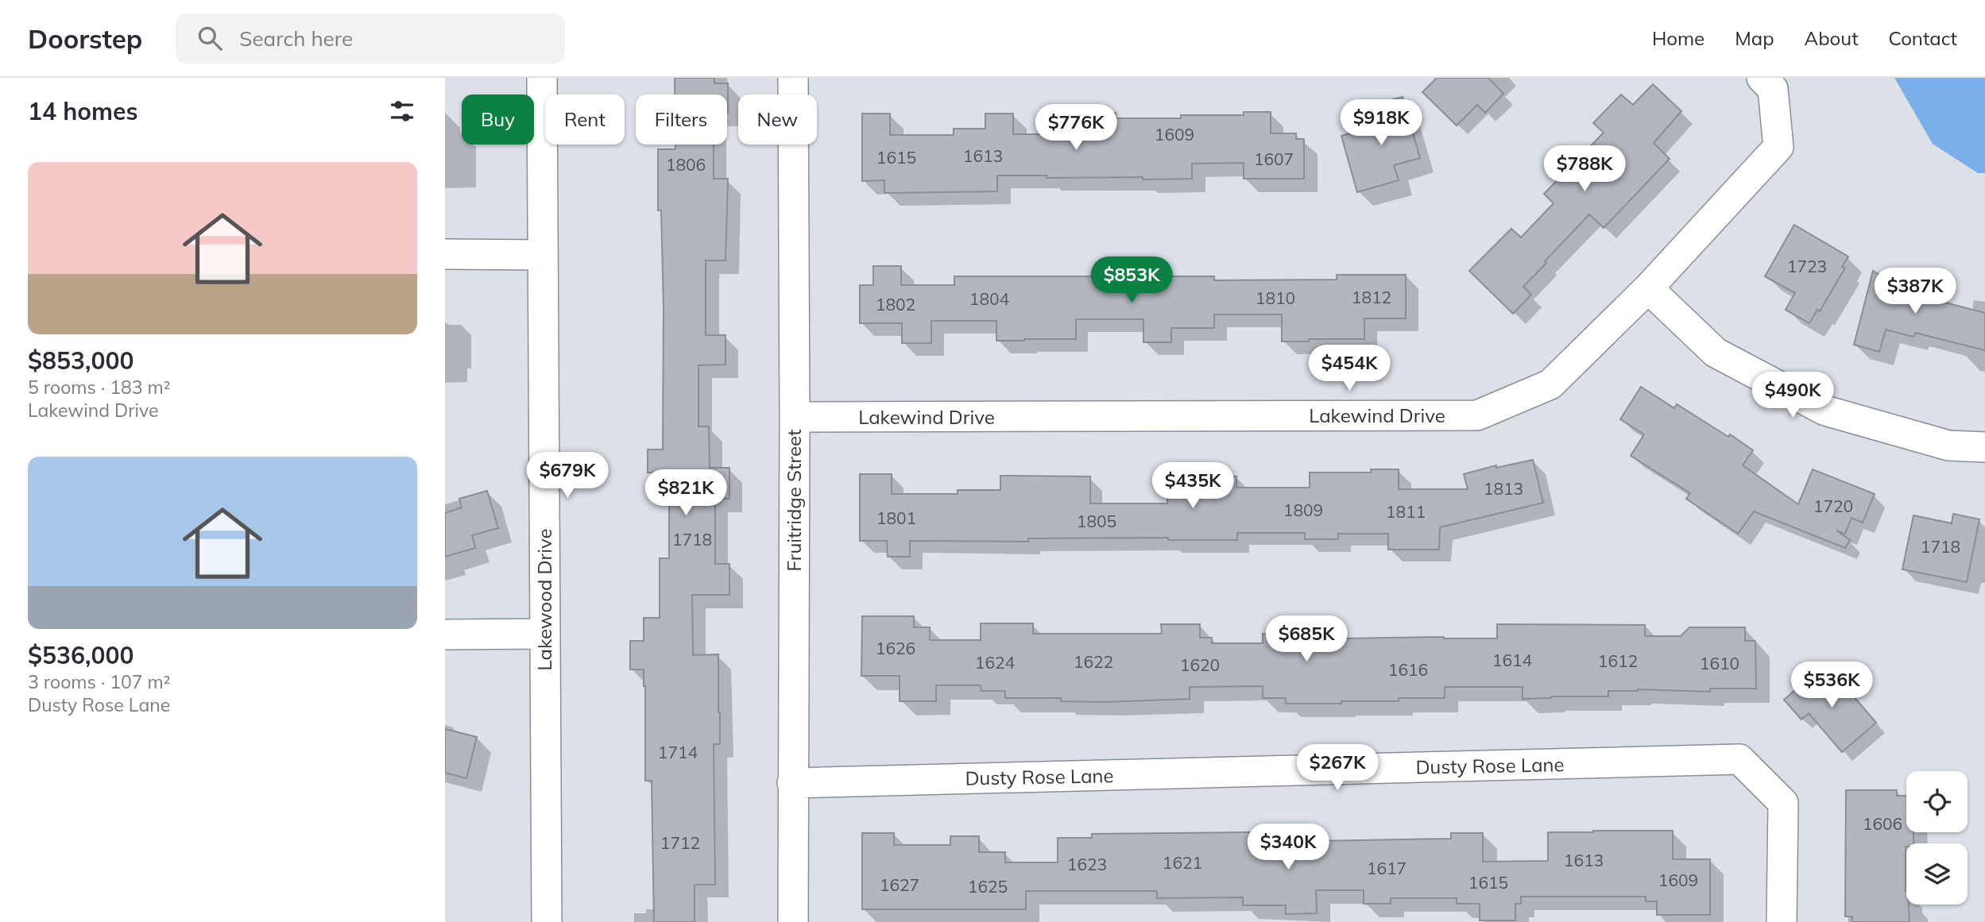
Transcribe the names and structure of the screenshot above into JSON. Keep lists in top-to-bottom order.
{
  "streets": {
    "street": [
      "Lakewind Drive",
      "Fruitridge Street",
      "Lakewood Drive",
      "Dusty Rose Lane"
    ]
  },
  "crossings": [
    ["Lakewind Drive", "Fruitridge Street"],
    ["Fruitridge Street", "Dusty Rose Lane"]
  ],
  "house_numbers": [
    "1609",
    "1613",
    "1615",
    "1607",
    "1806",
    "1723",
    "1812",
    "1810",
    "1804",
    "1802",
    "1813",
    "1720",
    "1809",
    "1811",
    "1801",
    "1805",
    "1718",
    "1718",
    "1626",
    "1614",
    "1612",
    "1622",
    "1624",
    "1610",
    "1620",
    "1616",
    "1714",
    "1606",
    "1712",
    "1613",
    "1621",
    "1623",
    "1617",
    "1609",
    "1615",
    "1627",
    "1625"
  ],
  "page": {
    "header": "Doorstep",
    "search": "Search here",
    "nav": [
      "Home",
      "Map",
      "About",
      "Contact"
    ],
    "heading": "14 homes",
    "chip": [
      "Buy",
      "Rent",
      "Filters",
      "New"
    ],
    "price": [
      "$918K",
      "$776K",
      "$788K",
      "$853K",
      "$387K",
      "$454K",
      "$490K",
      "$679K",
      "$435K",
      "$821K",
      "$685K",
      "$536K",
      "$267K",
      "$340K"
    ],
    "list": [
      {
        "name": "$853,000",
        "note": "5 rooms · 183 m² · Lakewind Drive"
      },
      {
        "name": "$536,000",
        "note": "3 rooms · 107 m² · Dusty Rose Lane"
      }
    ]
  }
}
